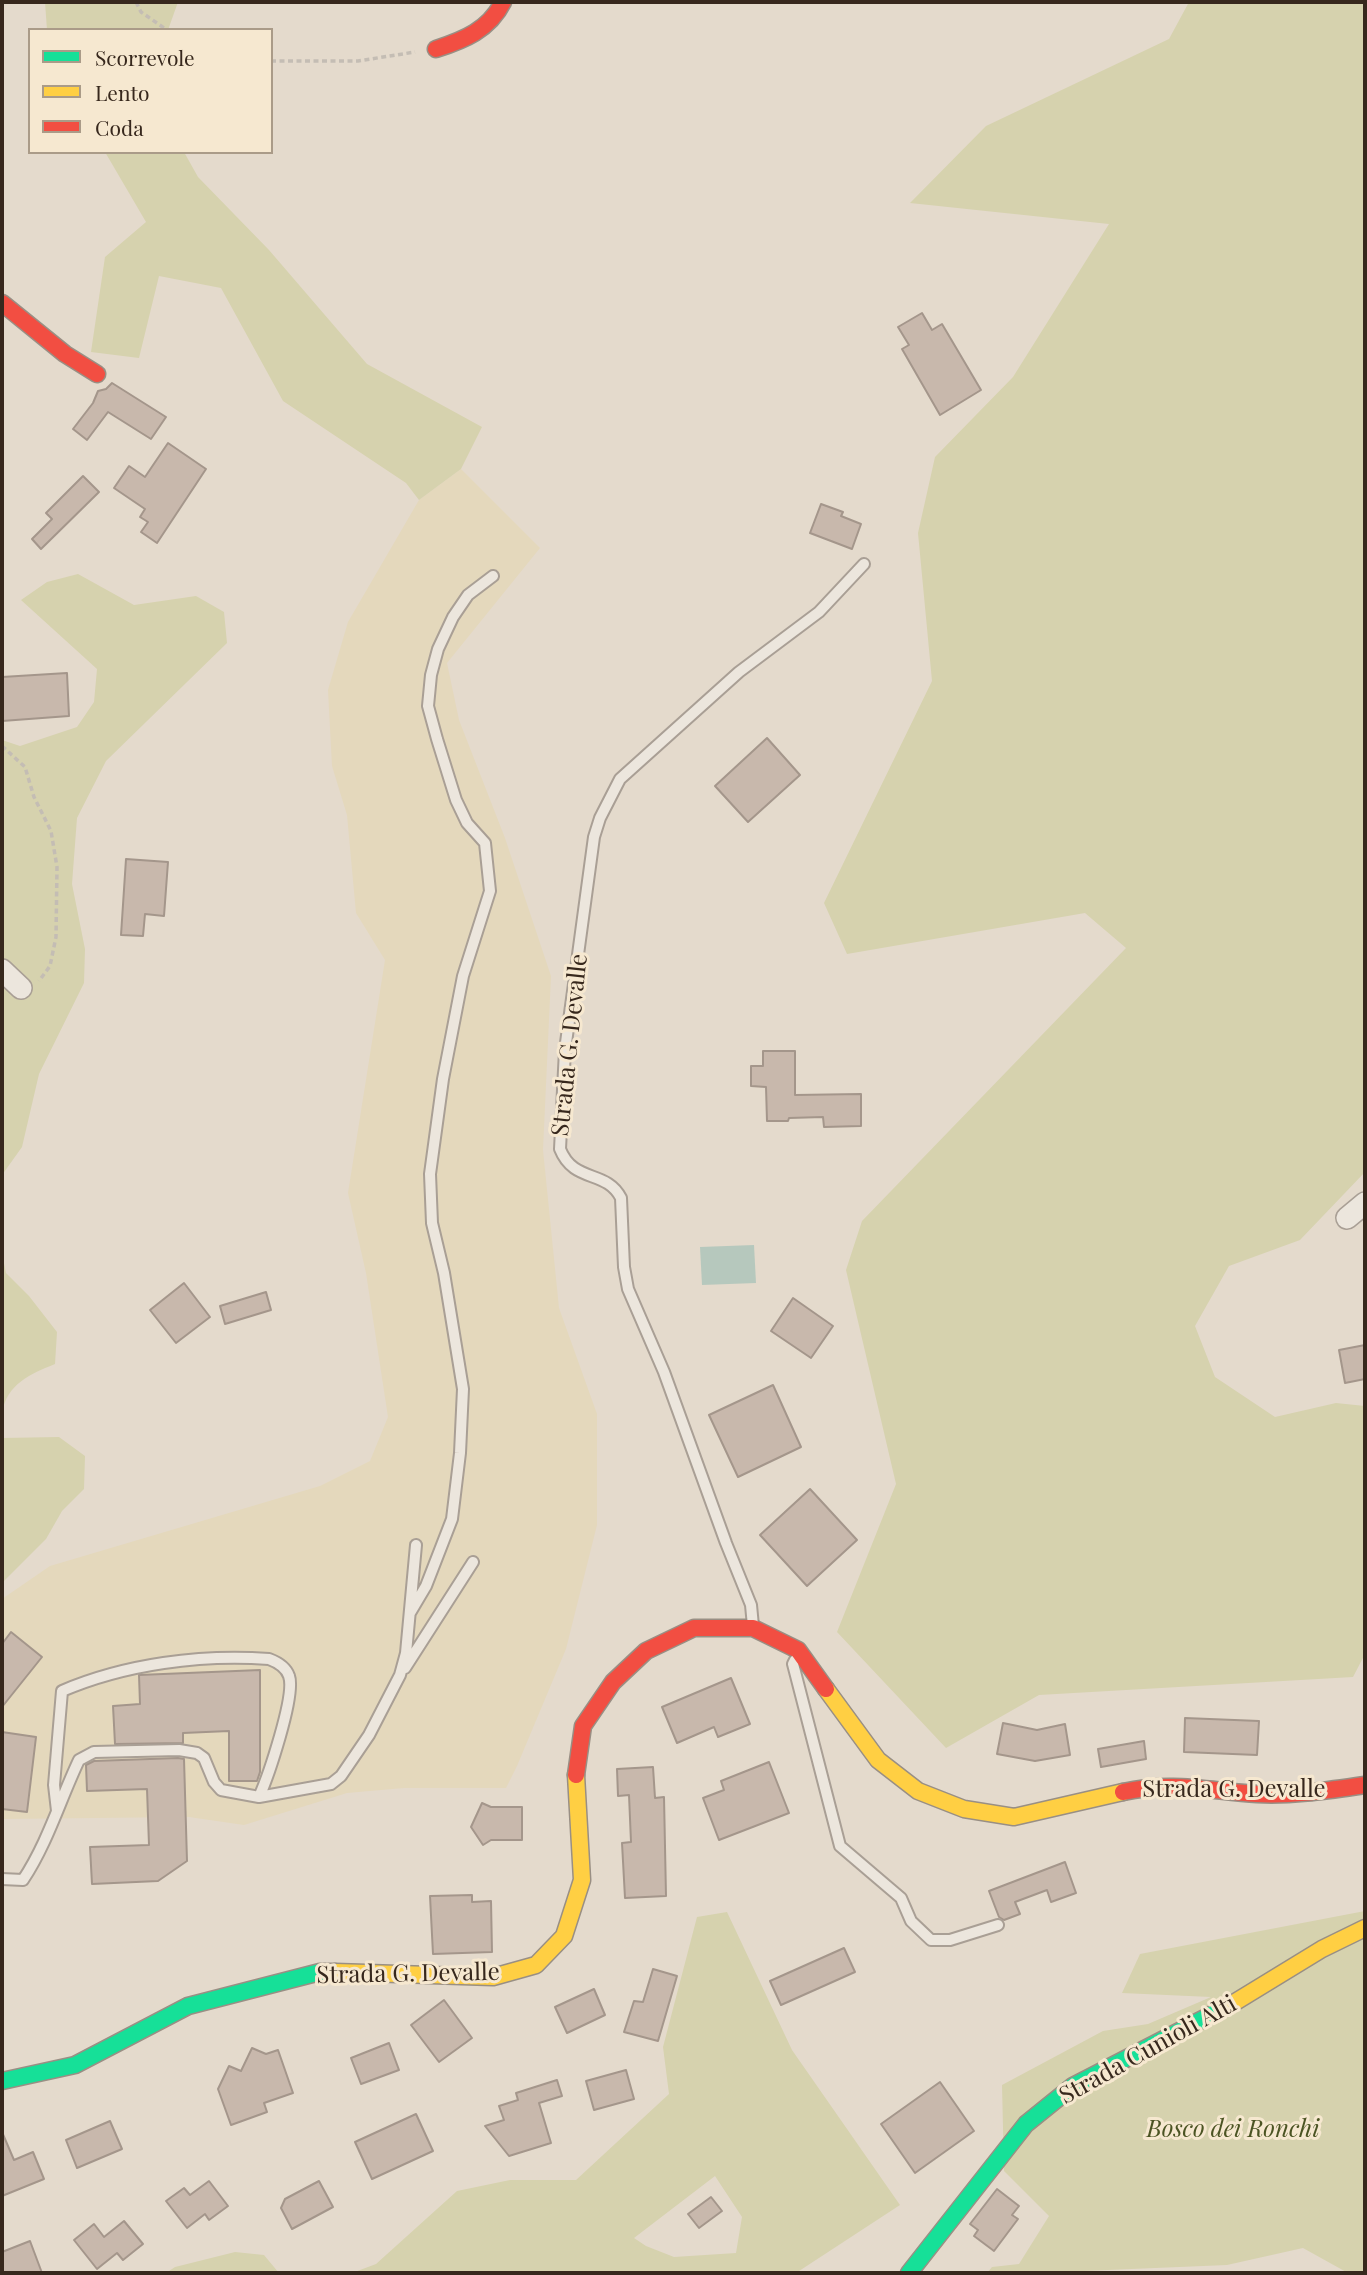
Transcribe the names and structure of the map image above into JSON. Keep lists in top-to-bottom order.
{
  "streets": {
    "street": ["Strada G. Devalle", "Strada Cunioli Alti"]
  },
  "parks": ["Bosco dei Ronchi"],
  "legend": ["Scorrevole", "Lento", "Coda"]
}
